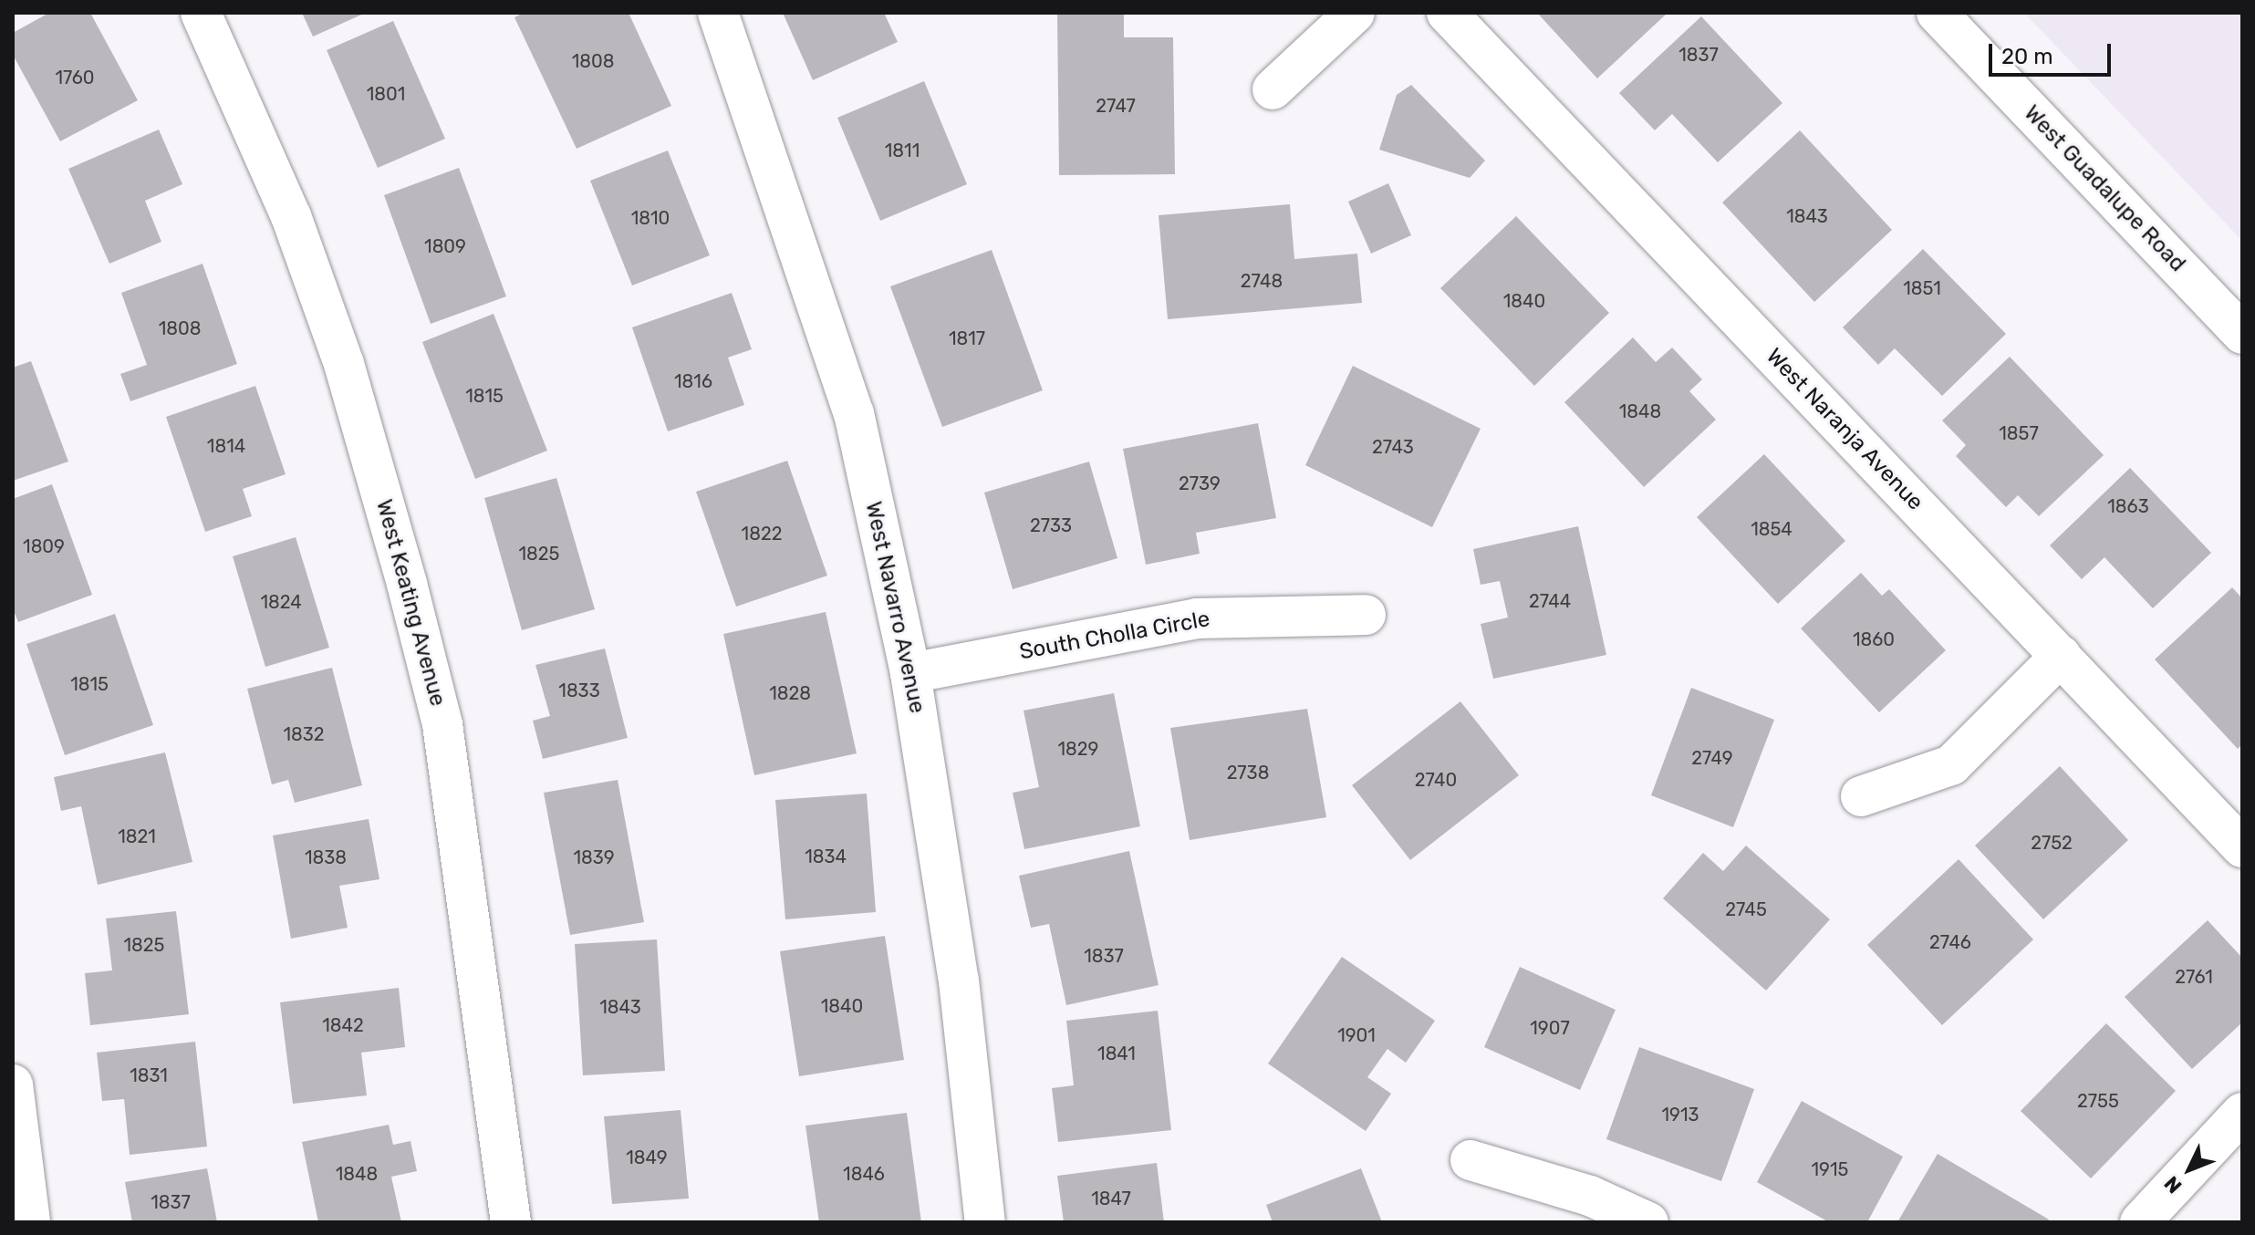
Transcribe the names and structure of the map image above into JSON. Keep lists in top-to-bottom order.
{
  "streets": {
    "street": [
      "West Guadalupe Road",
      "West Naranja Avenue",
      "West Keating Avenue",
      "West Navarro Avenue",
      "South Cholla Circle"
    ]
  },
  "crossings": [
    ["West Navarro Avenue", "South Cholla Circle"]
  ],
  "house_numbers": [
    "1837",
    "1808",
    "1760",
    "1801",
    "2747",
    "1811",
    "1843",
    "1810",
    "1809",
    "2748",
    "1851",
    "1840",
    "1808",
    "1817",
    "1816",
    "1815",
    "1848",
    "1857",
    "1814",
    "2743",
    "2739",
    "1863",
    "2733",
    "1854",
    "1822",
    "1809",
    "1825",
    "2744",
    "1824",
    "1860",
    "1815",
    "1833",
    "1828",
    "1832",
    "1829",
    "2749",
    "2738",
    "2740",
    "1821",
    "2752",
    "1834",
    "1838",
    "1839",
    "2745",
    "2746",
    "1825",
    "1837",
    "2761",
    "1840",
    "1843",
    "1842",
    "1907",
    "1901",
    "1841",
    "1831",
    "2755",
    "1913",
    "1849",
    "1915",
    "1848",
    "1846",
    "1847",
    "1837"
  ],
  "scale_bar": "20 m",
  "north": "bottom left"
}
